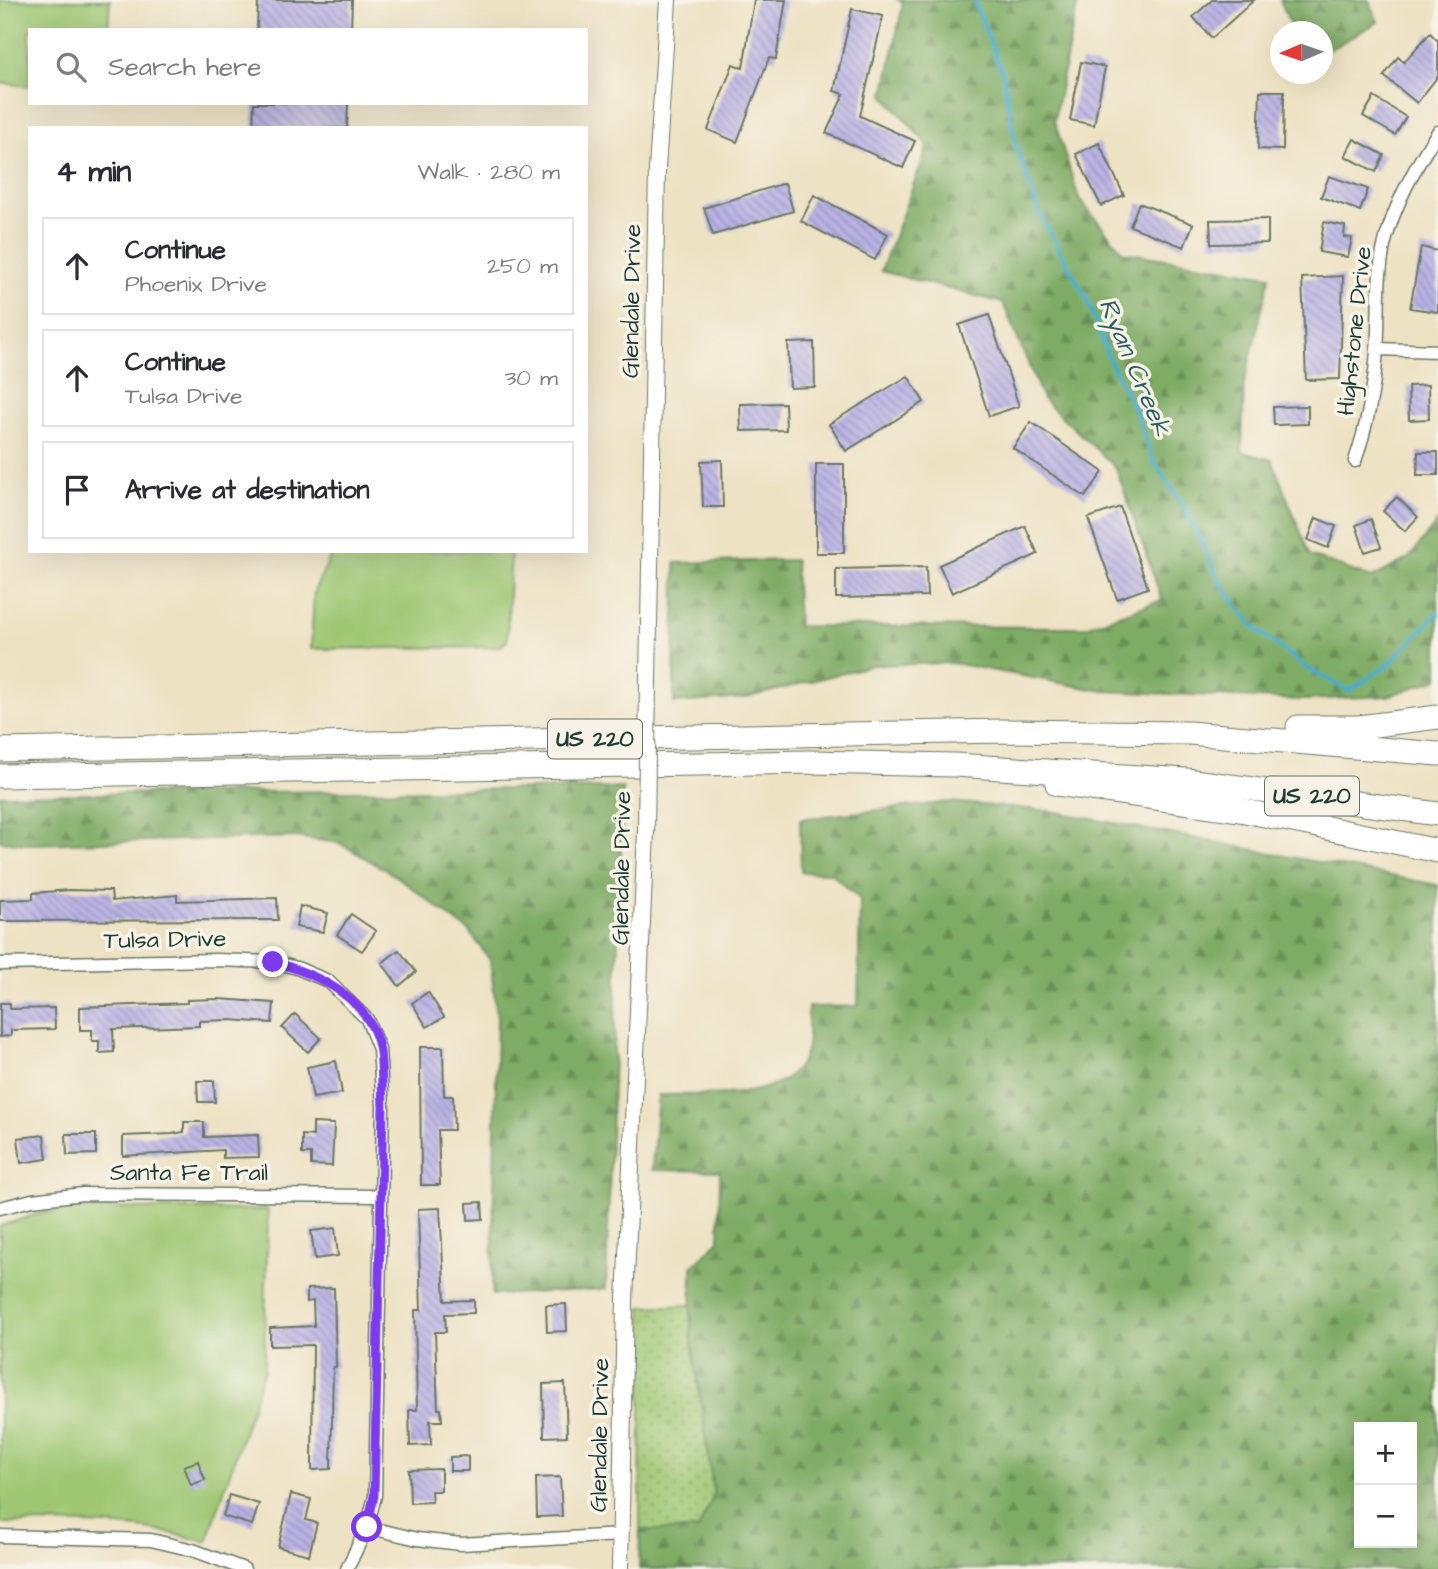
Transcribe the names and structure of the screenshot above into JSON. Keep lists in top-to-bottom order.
{
  "streets": {
    "highway": ["US 220"],
    "street": [
      "Glendale Drive",
      "Highstone Drive",
      "Tulsa Drive",
      "Santa Fe Trail"
    ]
  },
  "crossings": [
    ["Tulsa Drive", "Santa Fe Trail"]
  ],
  "water": ["Ryan Creek"],
  "north": "left",
  "page": {
    "search": "Search here",
    "heading": ["4 min", "Walk · 280 m"],
    "list": [
      ["Continue", "Phoenix Drive", "250 m"],
      ["Continue", "Tulsa Drive", "30 m"],
      "Arrive at destination"
    ],
    "map_buttons": ["+", "−"]
  }
}
